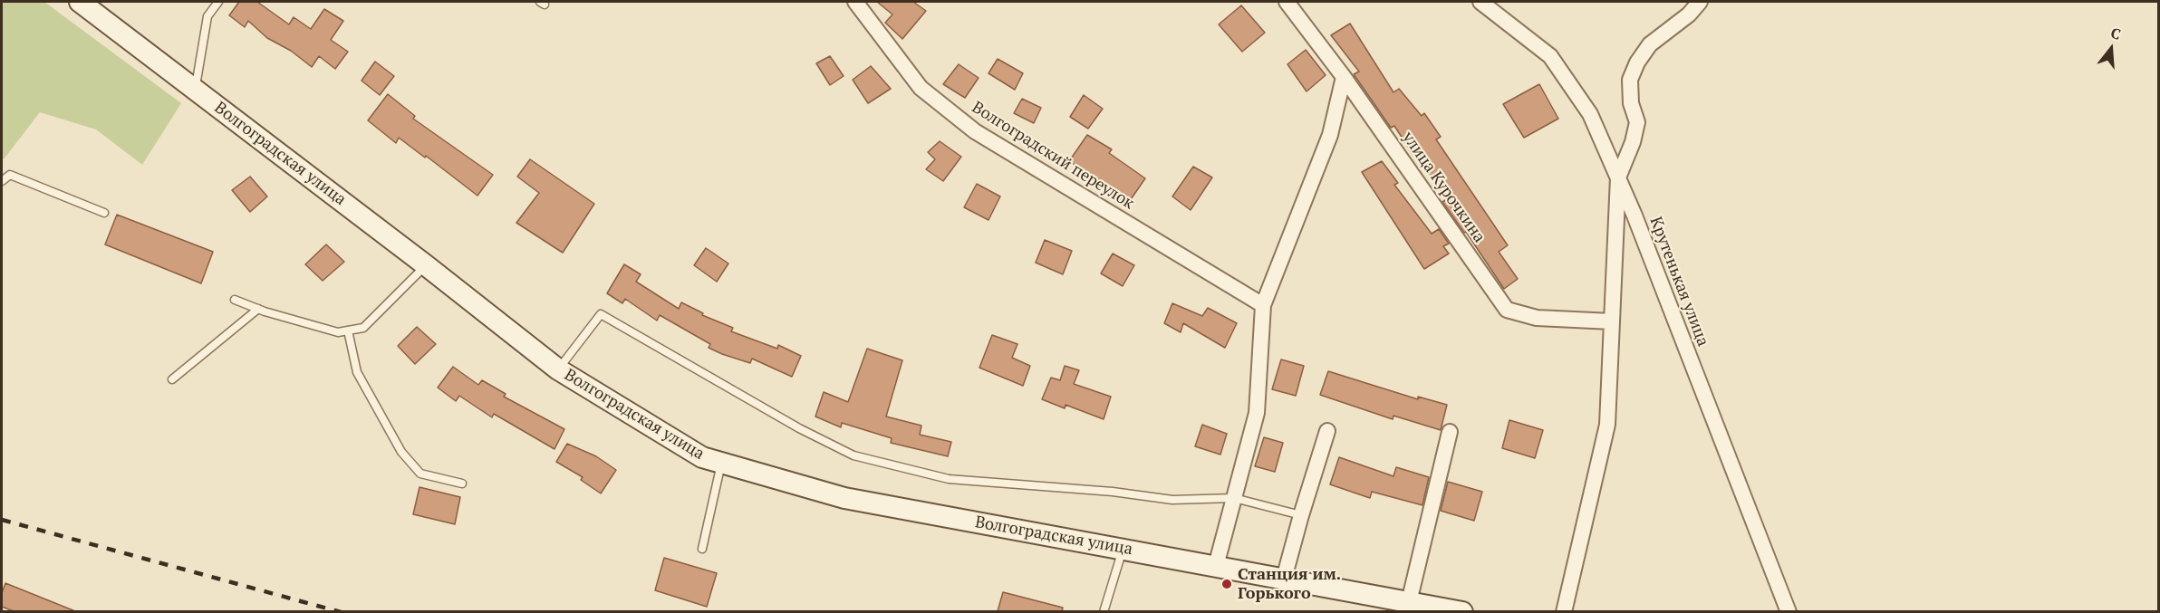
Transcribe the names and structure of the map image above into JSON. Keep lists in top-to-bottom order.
{
  "streets": {
    "main road": ["Волгоградская улица"],
    "street": ["Волгоградский переулок", "улица Курочкина", "Крутенькая улица"]
  },
  "places": ["Станция им. Горького"],
  "north": "top"
}
